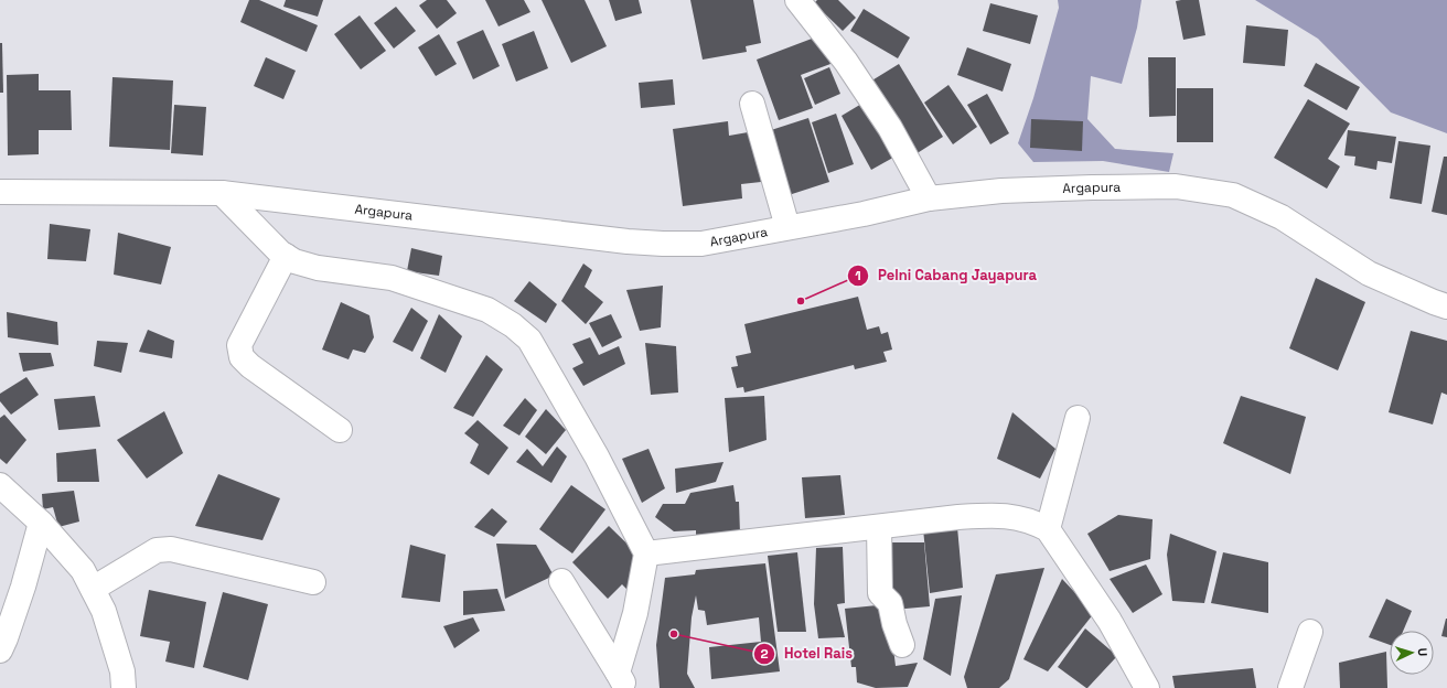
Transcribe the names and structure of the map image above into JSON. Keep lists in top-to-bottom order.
{
  "streets": {
    "main road": ["Argapura"]
  },
  "places": ["Pelni Cabang Jayapura", "Hotel Rais"],
  "north": "right"
}
